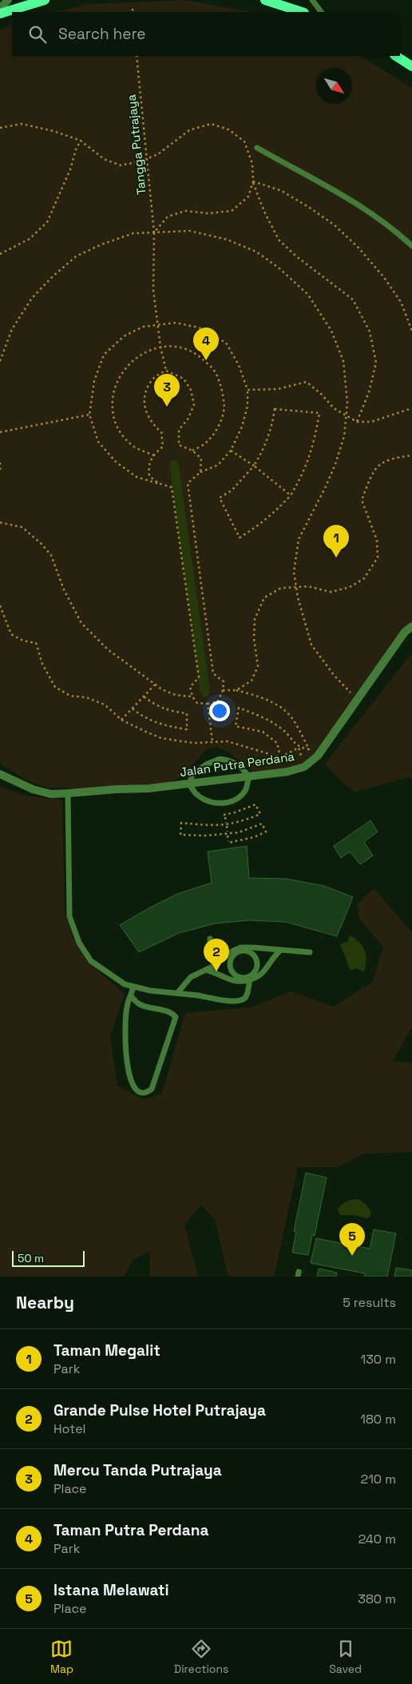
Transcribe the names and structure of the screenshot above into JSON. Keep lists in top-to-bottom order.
{
  "streets": {
    "street": ["Jalan Putra Perdana"],
    "path": ["Tangga Putrajaya"]
  },
  "scale_bar": "50 m",
  "north": "bottom right",
  "page": {
    "search": "Search here",
    "pins": [
      "4",
      "3",
      "1",
      "2",
      "5"
    ],
    "scale": "50 m",
    "heading": ["Nearby", "5 results"],
    "list": [
      {
        "mark": "1",
        "name": "Taman Megalit",
        "note": "Park",
        "value": "130 m"
      },
      {
        "mark": "2",
        "name": "Grande Pulse Hotel Putrajaya",
        "note": "Hotel",
        "value": "180 m"
      },
      {
        "mark": "3",
        "name": "Mercu Tanda Putrajaya",
        "note": "Place",
        "value": "210 m"
      },
      {
        "mark": "4",
        "name": "Taman Putra Perdana",
        "note": "Park",
        "value": "240 m"
      },
      {
        "mark": "5",
        "name": "Istana Melawati",
        "note": "Place",
        "value": "380 m"
      }
    ],
    "nav": ["Map", "Directions", "Saved"]
  }
}
